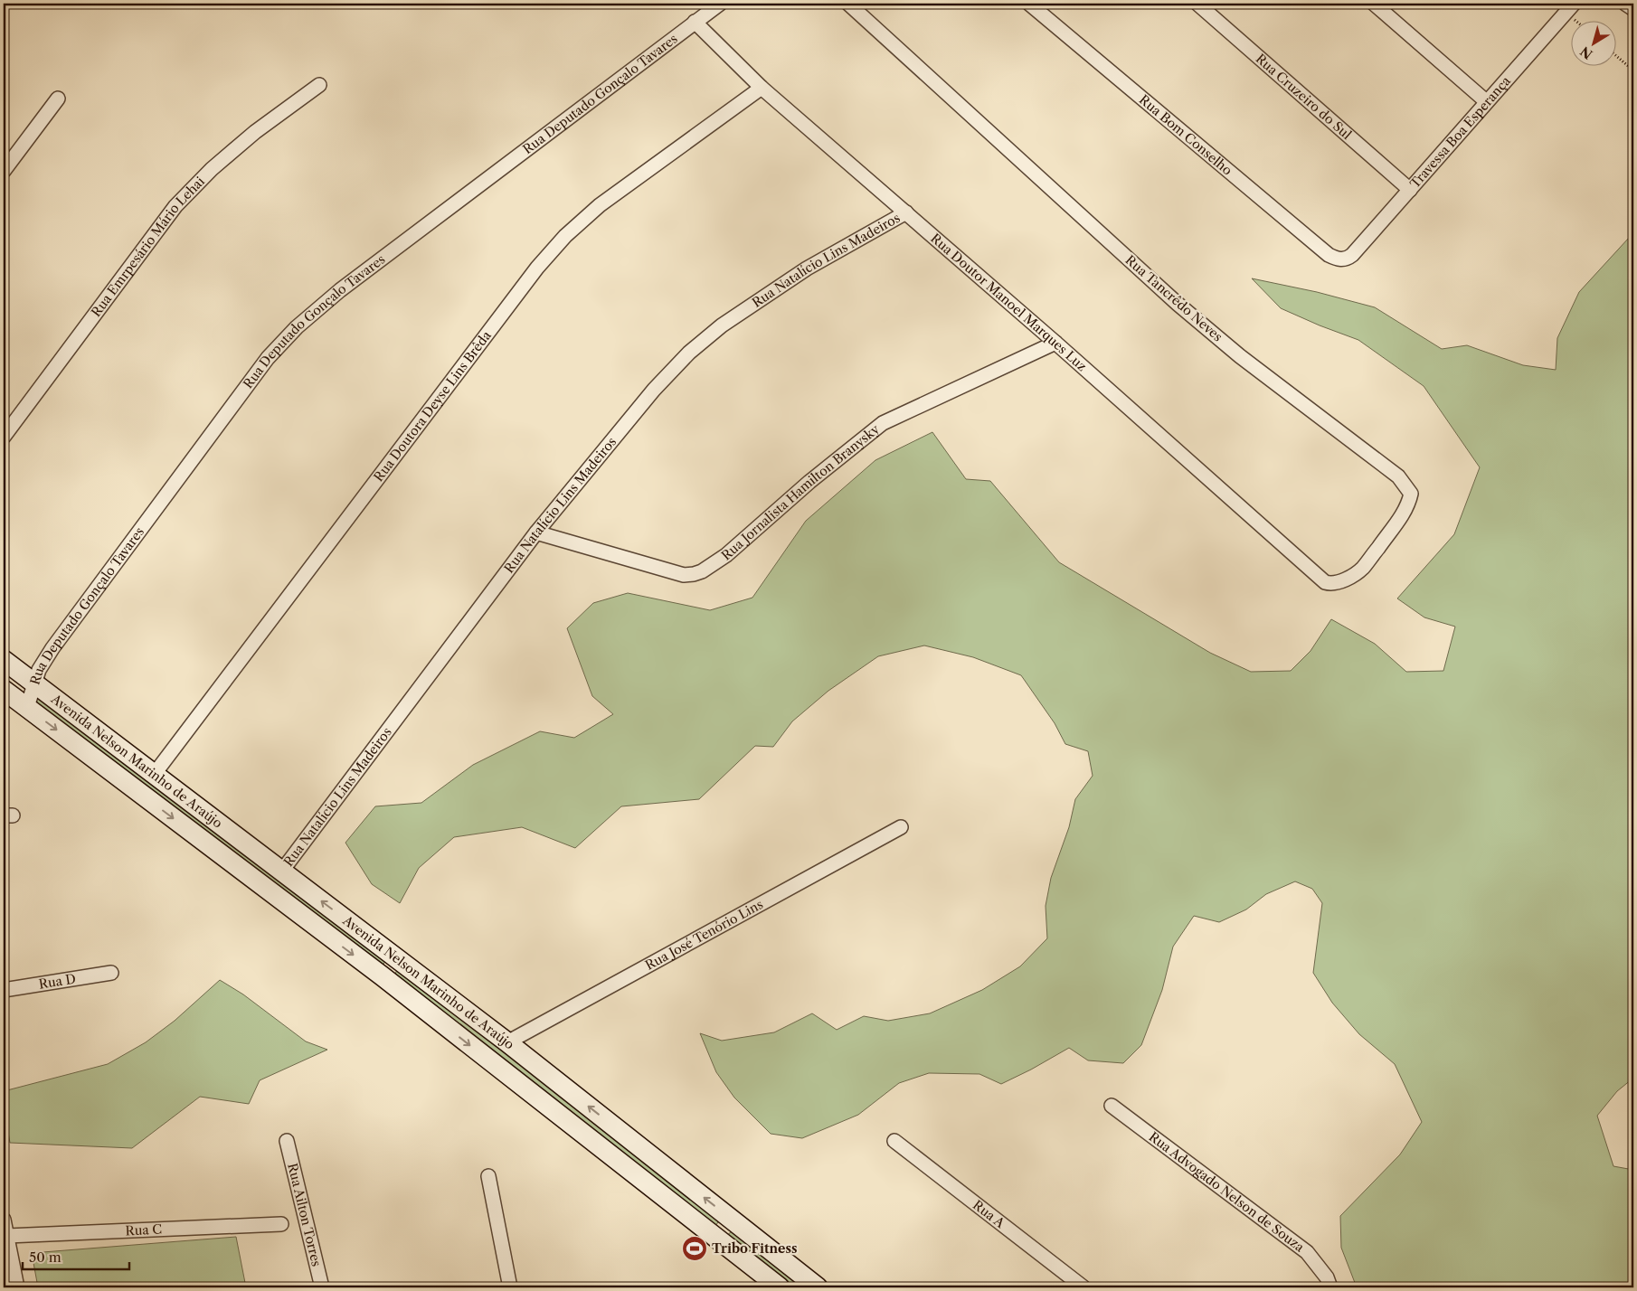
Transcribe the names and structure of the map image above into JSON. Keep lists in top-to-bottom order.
{
  "streets": {
    "main road": ["Avenida Nelson Marinho de Araújo"],
    "street": [
      "Rua Deputado Gonçalo Tavares",
      "Rua Cruzeiro do Sul",
      "Travessa Boa Esperança",
      "Rua Bom Conselho",
      "Rua Emrpesário Mário Lehai",
      "Rua Natalício Lins Madeiros",
      "Rua Tancrêdo Neves",
      "Rua Doutor Manoel Marques Luz",
      "Rua Doutora Deyse Lins Brêda",
      "Rua Jornalista Hamilton Branysky",
      "Rua José Tenório Lins",
      "Rua D",
      "Rua Advogado Nelson de Souza",
      "Rua Ailton Torres",
      "Rua A",
      "Rua C"
    ]
  },
  "crossings": [
    ["Rua Deputado Gonçalo Tavares", "Rua Doutor Manoel Marques Luz"],
    ["Rua Deputado Gonçalo Tavares", "Avenida Nelson Marinho de Araújo"],
    ["Rua Cruzeiro do Sul", "Travessa Boa Esperança"],
    ["Travessa Boa Esperança", "Rua Bom Conselho"],
    ["Rua Natalício Lins Madeiros", "Rua Doutor Manoel Marques Luz"],
    ["Rua Natalício Lins Madeiros", "Rua Jornalista Hamilton Branysky"],
    ["Rua Natalício Lins Madeiros", "Avenida Nelson Marinho de Araújo"],
    ["Rua Tancrêdo Neves", "Rua Doutor Manoel Marques Luz"],
    ["Rua Doutor Manoel Marques Luz", "Rua Doutora Deyse Lins Brêda"],
    ["Rua Doutor Manoel Marques Luz", "Rua Jornalista Hamilton Branysky"],
    ["Rua Doutora Deyse Lins Brêda", "Avenida Nelson Marinho de Araújo"],
    ["Avenida Nelson Marinho de Araújo", "Rua José Tenório Lins"]
  ],
  "places": {
    "sports": ["Tribo Fitness"]
  },
  "scale_bar": "50 m",
  "north": "bottom left"
}
